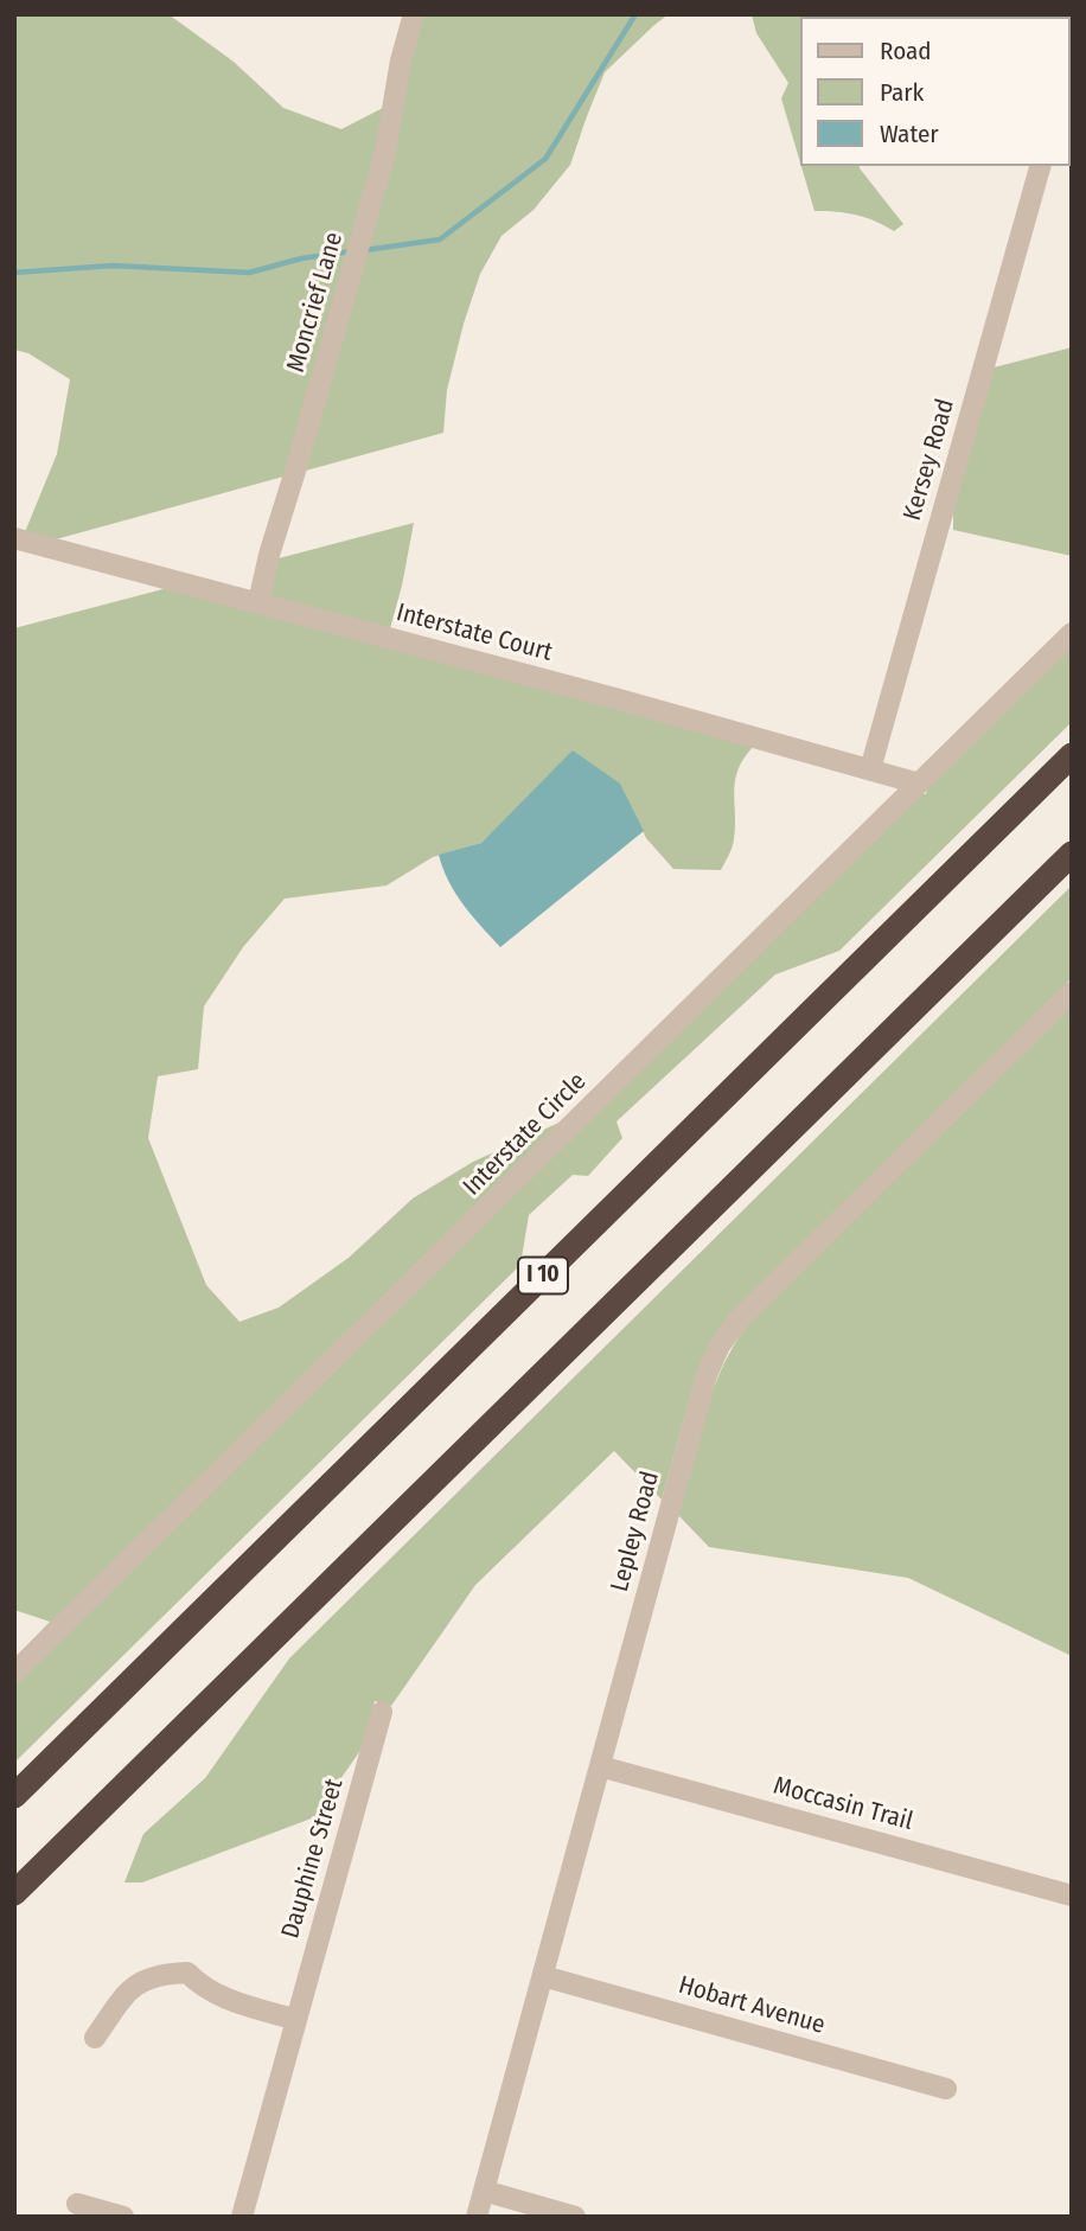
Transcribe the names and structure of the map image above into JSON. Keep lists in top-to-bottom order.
{
  "streets": {
    "highway": ["I 10"],
    "street": [
      "Moncrief Lane",
      "Kersey Road",
      "Interstate Court",
      "Interstate Circle",
      "Lepley Road",
      "Moccasin Trail",
      "Dauphine Street",
      "Hobart Avenue"
    ]
  },
  "crossings": [
    ["Moncrief Lane", "Interstate Court"],
    ["Kersey Road", "Interstate Court"],
    ["Interstate Court", "Interstate Circle"],
    ["Lepley Road", "Moccasin Trail"],
    ["Lepley Road", "Hobart Avenue"]
  ],
  "legend": ["Road", "Park", "Water"]
}
